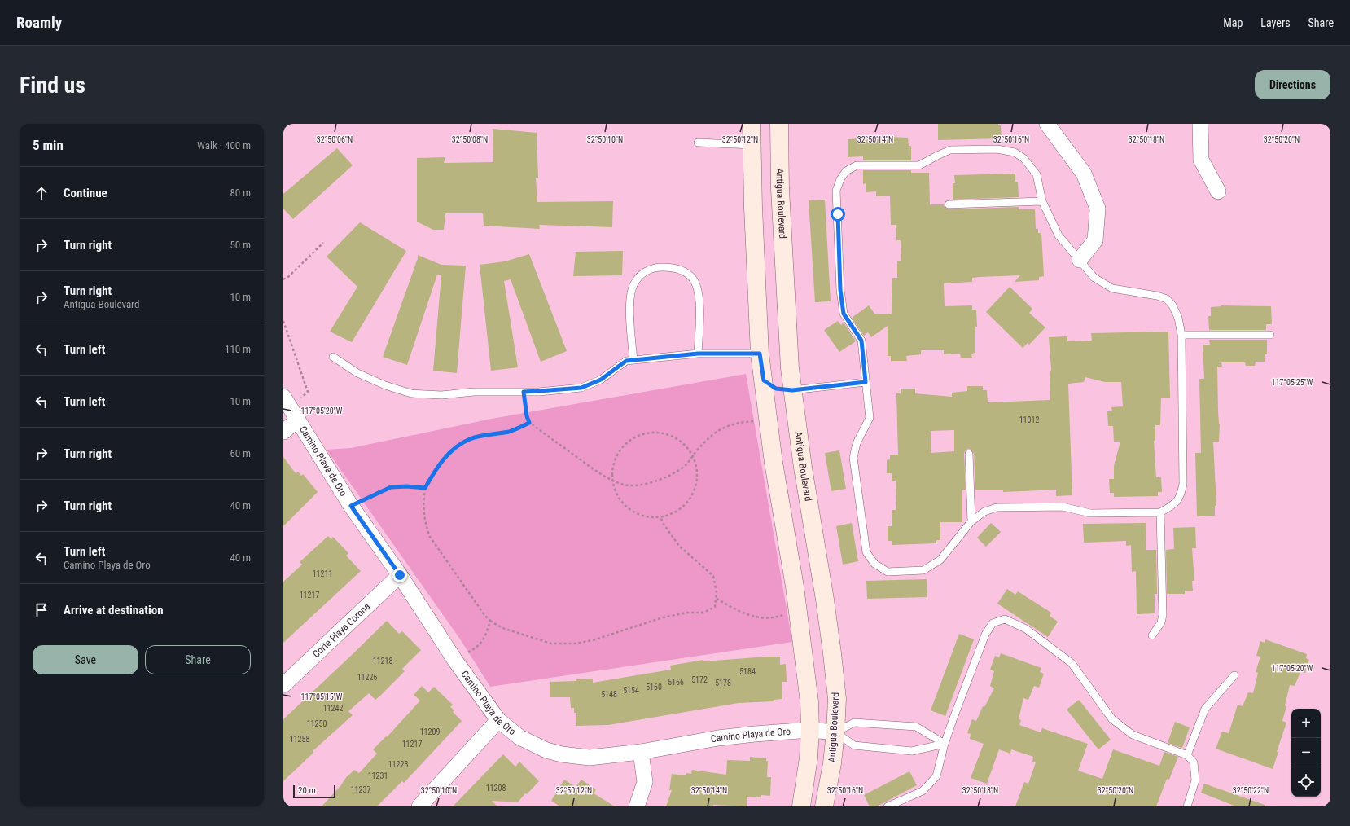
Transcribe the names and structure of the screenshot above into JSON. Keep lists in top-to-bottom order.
{
  "streets": {
    "main road": ["Antigua Boulevard"],
    "street": ["Camino Playa de Oro", "Corte Playa Corona"]
  },
  "crossings": [
    ["Antigua Boulevard", "Camino Playa de Oro"],
    ["Camino Playa de Oro", "Corte Playa Corona"]
  ],
  "house_numbers": [
    "11012",
    "11211",
    "11217",
    "11218",
    "5184",
    "11226",
    "5172",
    "5166",
    "5178",
    "5160",
    "5154",
    "5148",
    "11242",
    "11250",
    "11209",
    "11258",
    "11217",
    "11223",
    "11231",
    "11208",
    "11237"
  ],
  "scale_bar": "20 m",
  "page": {
    "header": "Roamly",
    "nav": ["Map", "Layers", "Share"],
    "buttons": [
      "Directions",
      ["Save", "Share"]
    ],
    "title": "Find us",
    "heading": ["5 min", "Walk · 400 m"],
    "list": [
      ["Continue", "80 m"],
      ["Turn right", "50 m"],
      ["Turn right", "Antigua Boulevard", "10 m"],
      ["Turn left", "110 m"],
      ["Turn left", "10 m"],
      ["Turn right", "60 m"],
      ["Turn right", "40 m"],
      ["Turn left", "Camino Playa de Oro", "40 m"],
      "Arrive at destination"
    ],
    "map_buttons": ["+", "−"],
    "scale": "20 m"
  },
  "coordinates": [
    "32°50'06\"N",
    "32°50'08\"N",
    "32°50'12\"N",
    "32°50'14\"N",
    "32°50'18\"N",
    "32°50'10\"N",
    "32°50'16\"N",
    "32°50'20\"N",
    "117°05'25\"W",
    "117°05'20\"W",
    "117°05'15\"W",
    "32°50'22\"N"
  ]
}
